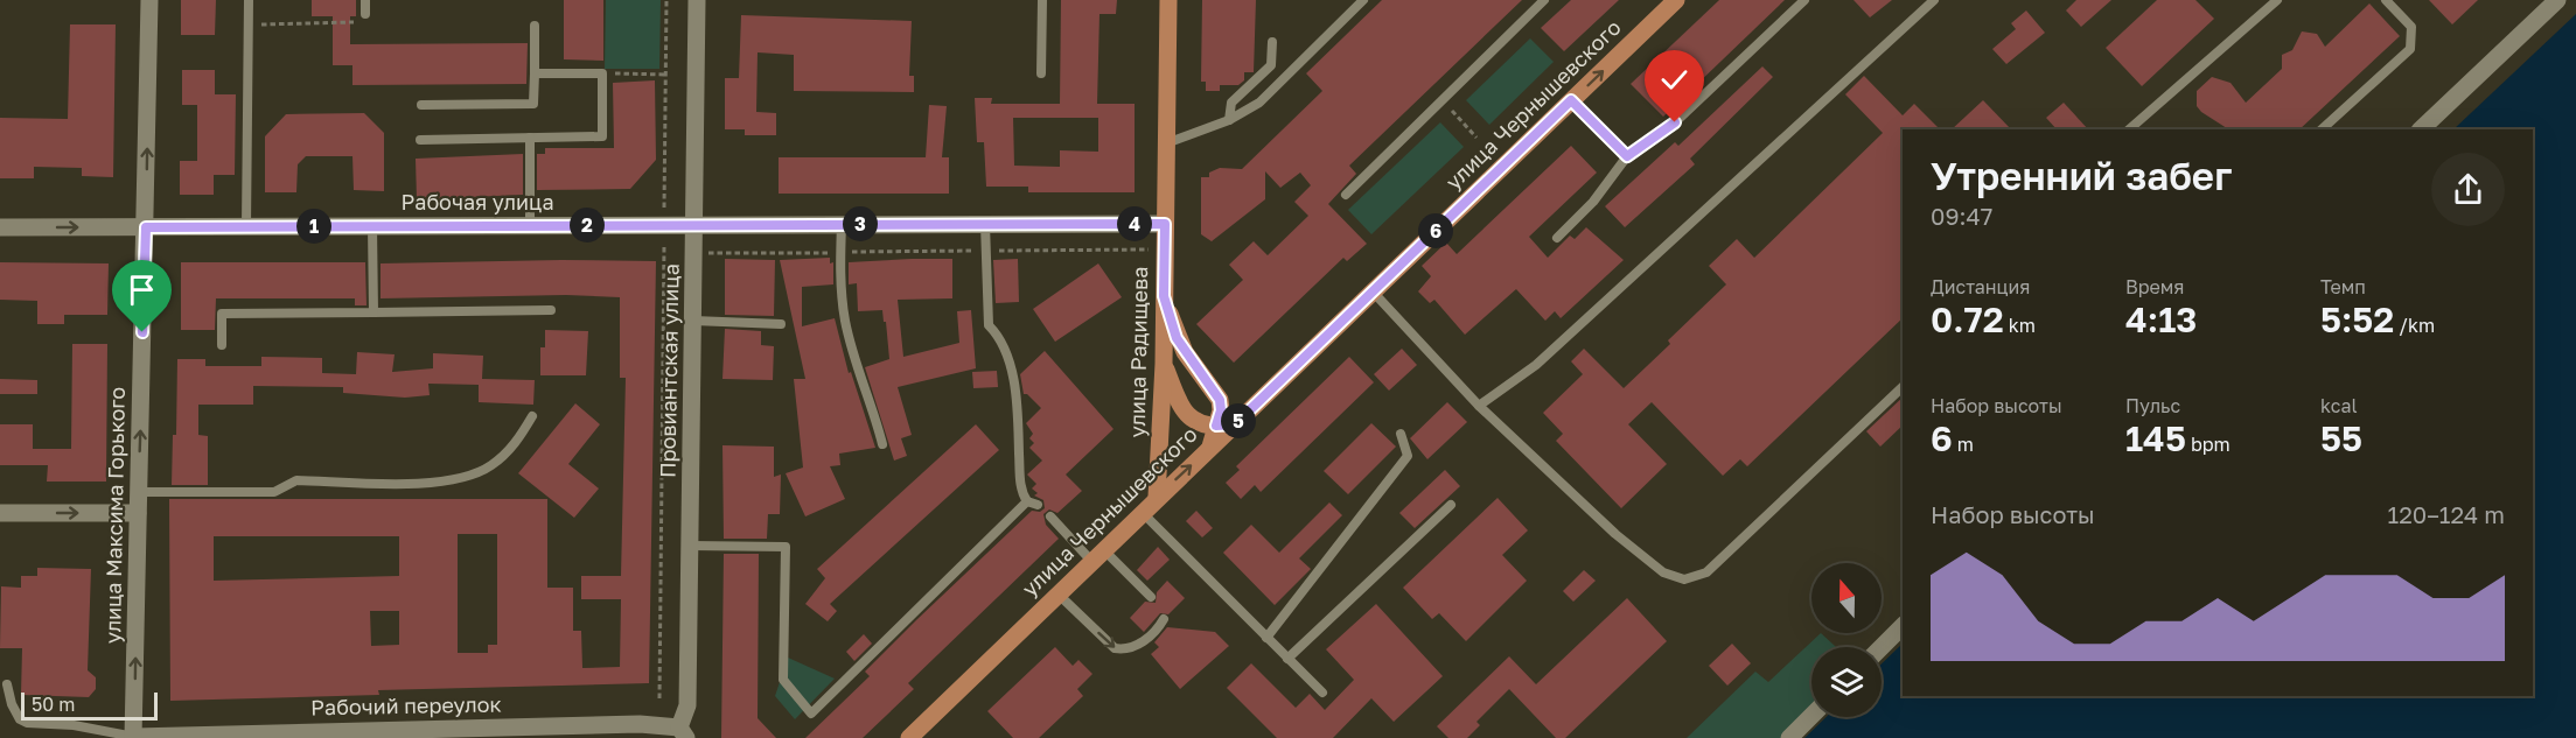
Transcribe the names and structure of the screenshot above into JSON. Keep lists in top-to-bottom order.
{
  "streets": {
    "main road": ["улица Чернышевского", "улица Радищева"],
    "street": [
      "Рабочая улица",
      "Провиантская улица",
      "улица Максима Горького",
      "Рабочий переулок"
    ]
  },
  "crossings": [
    ["улица Чернышевского", "улица Радищева"],
    ["Рабочая улица", "улица Радищева"],
    ["Рабочая улица", "Провиантская улица"],
    ["Рабочая улица", "улица Максима Горького"],
    ["Провиантская улица", "Рабочий переулок"],
    ["улица Максима Горького", "Рабочий переулок"]
  ],
  "one_way": ["улица Максима Горького"],
  "scale_bar": "50 m",
  "north": "top",
  "page": {
    "heading": ["Утренний забег", "09:47"],
    "pins": [
      "3",
      "4",
      "2",
      "1",
      "6",
      "5"
    ],
    "stats": [
      ["Дистанция", "0.72 km"],
      ["Время", "4:13"],
      ["Темп", "5:52 /km"],
      ["Набор высоты", "6 m"],
      ["Пульс", "145 bpm"],
      ["kcal", "55"]
    ],
    "chart": ["Набор высоты", "120–124 m"],
    "scale": "50 m"
  }
}
